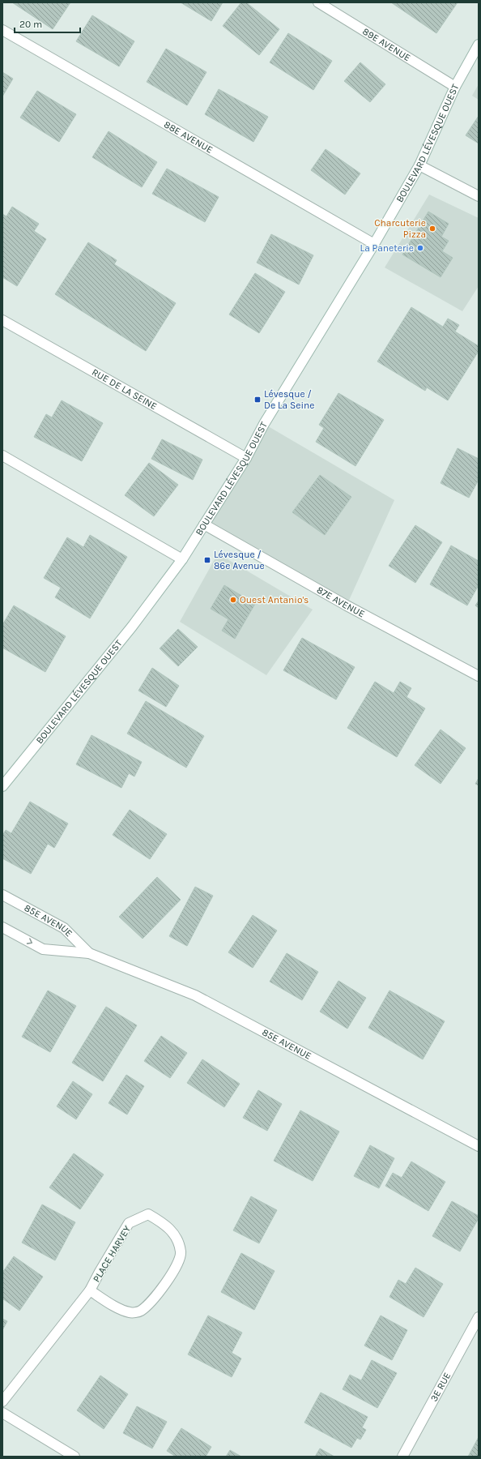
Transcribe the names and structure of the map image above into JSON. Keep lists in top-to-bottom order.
{
  "streets": {
    "street": [
      "89E AVENUE",
      "88E AVENUE",
      "BOULEVARD LÉVESQUE OUEST",
      "RUE DE LA SEINE",
      "87E AVENUE",
      "85E AVENUE",
      "PLACE HARVEY",
      "3E RUE"
    ]
  },
  "crossings": [
    ["89E AVENUE", "BOULEVARD LÉVESQUE OUEST"],
    ["88E AVENUE", "BOULEVARD LÉVESQUE OUEST"],
    ["BOULEVARD LÉVESQUE OUEST", "RUE DE LA SEINE"],
    ["BOULEVARD LÉVESQUE OUEST", "87E AVENUE"]
  ],
  "places": {
    "other": ["Charcuterie Pizza", "La Paneterie", "Ouest Antanio's"],
    "transit": ["Lévesque / De La Seine", "Lévesque / 86e Avenue"]
  },
  "scale_bar": "20 m"
}
